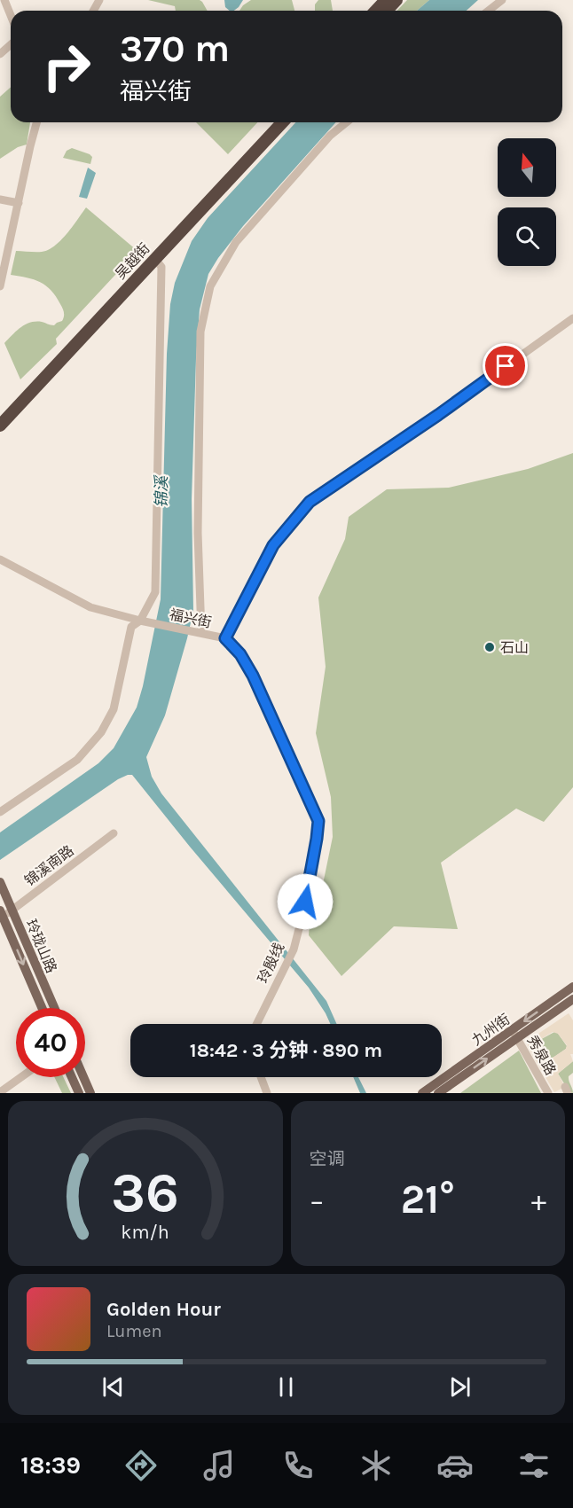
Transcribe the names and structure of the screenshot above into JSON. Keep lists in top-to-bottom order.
{
  "streets": {
    "highway": ["吴越街"],
    "main road": ["玲珑山路", "九州街"],
    "street": [
      "福兴街",
      "锦溪南路",
      "玲殷线",
      "秀泉路"
    ]
  },
  "crossings": [
    ["福兴街", "玲殷线"],
    ["锦溪南路", "玲珑山路"],
    ["九州街", "秀泉路"]
  ],
  "water": ["锦溪"],
  "places": ["石山"],
  "north": "top",
  "page": {
    "turn": ["370 m", "福兴街"],
    "limit": "40",
    "trip": "18:42 · 3 分钟 · 890 m",
    "tile": "空调",
    "heat": ["−", "21°", "+"],
    "song": ["Golden Hour", "Lumen"],
    "tabs": "18:39",
    "gauge": ["36", "km/h"]
  }
}
